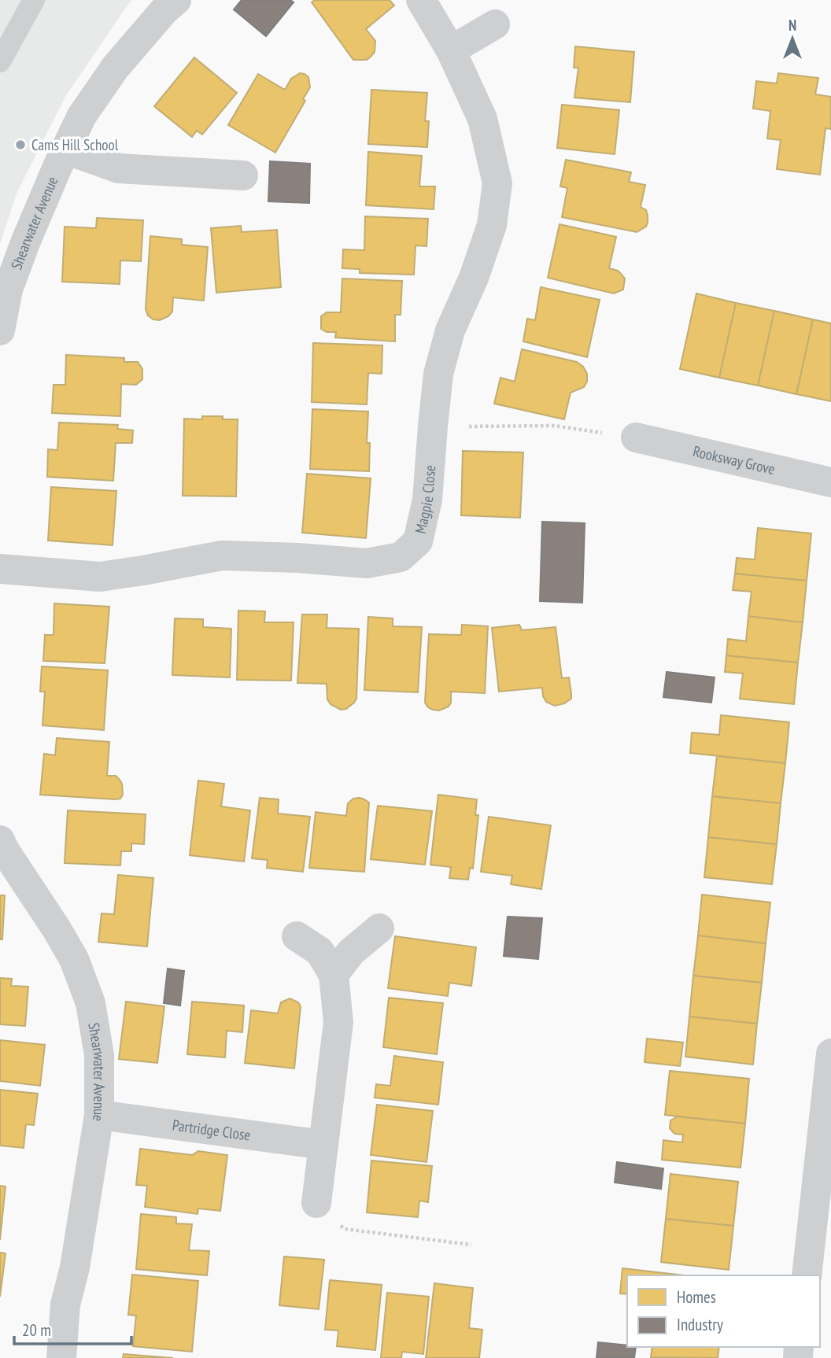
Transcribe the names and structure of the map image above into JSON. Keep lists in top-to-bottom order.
{
  "streets": {
    "street": [
      "Shearwater Avenue",
      "Rooksway Grove",
      "Magpie Close",
      "Partridge Close"
    ]
  },
  "crossings": [
    ["Shearwater Avenue", "Partridge Close"]
  ],
  "places": ["Cams Hill School"],
  "legend": ["Homes", "Industry"],
  "scale_bar": "20 m",
  "north": "top"
}
